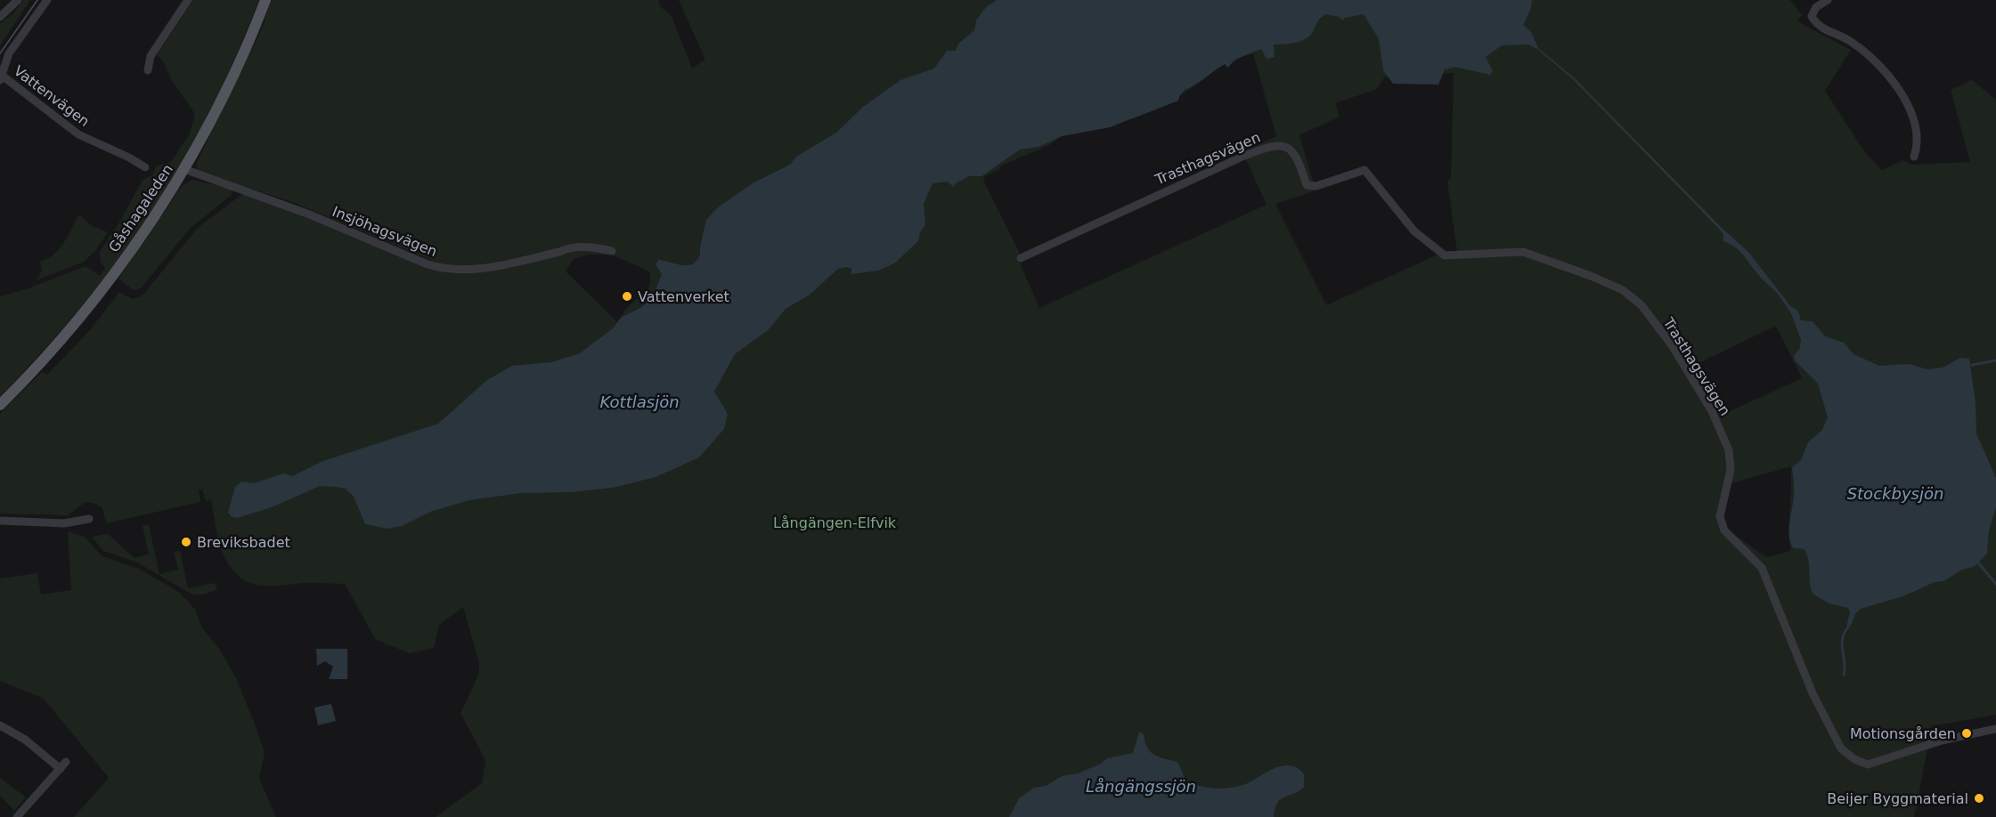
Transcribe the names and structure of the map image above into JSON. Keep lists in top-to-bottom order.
{
  "streets": {
    "main road": ["Gåshagaleden"],
    "street": ["Vattenvägen", "Trasthagsvägen", "Insjöhagsvägen"]
  },
  "crossings": [
    ["Gåshagaleden", "Insjöhagsvägen"]
  ],
  "water": ["Kottlasjön", "Stockbysjön", "Långängssjön"],
  "parks": ["Långängen-Elfvik"],
  "places": [
    "Vattenverket",
    "Breviksbadet",
    "Motionsgården",
    "Beijer Byggmaterial"
  ]
}
